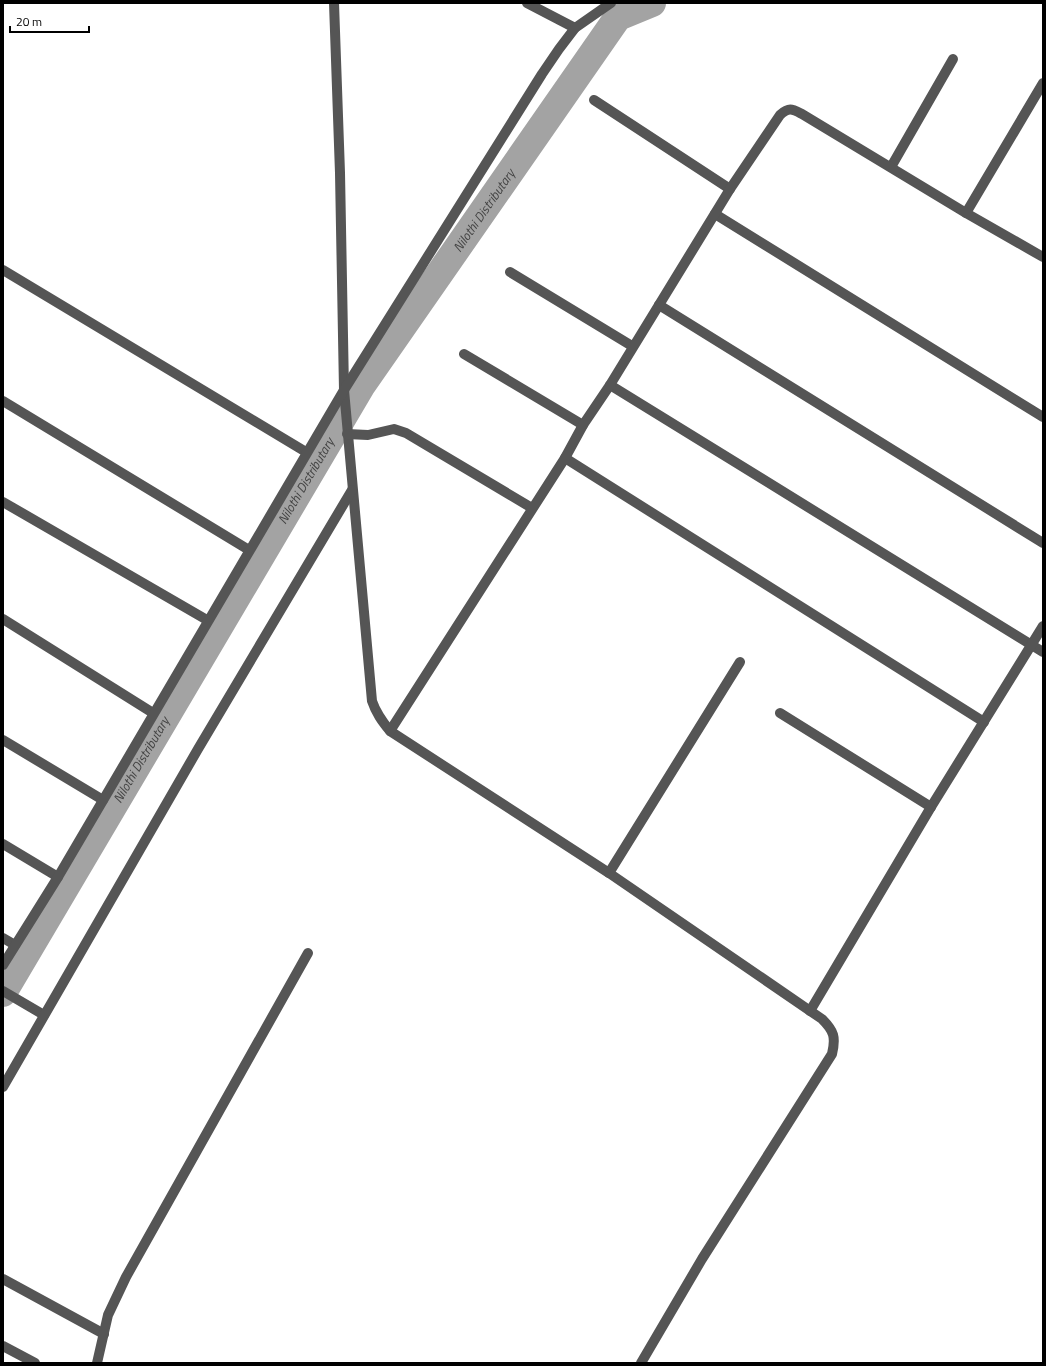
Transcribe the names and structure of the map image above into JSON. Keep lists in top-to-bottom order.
{
  "water": ["Nilothi Distributary"],
  "scale_bar": "20 m"
}
